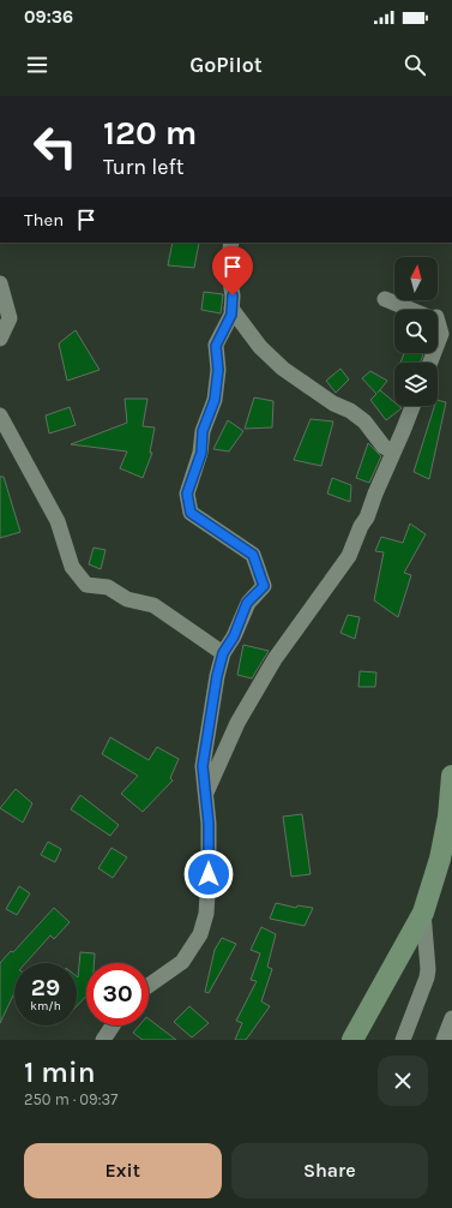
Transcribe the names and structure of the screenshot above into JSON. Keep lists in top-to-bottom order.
{
  "north": "top",
  "page": {
    "status": "09:36",
    "header": "GoPilot",
    "turn": ["120 m", "Turn left"],
    "then": "Then",
    "speed": "29 km/h",
    "limit": "30",
    "heading": ["1 min", "250 m · 09:37"],
    "buttons": ["Exit", "Share"]
  }
}
